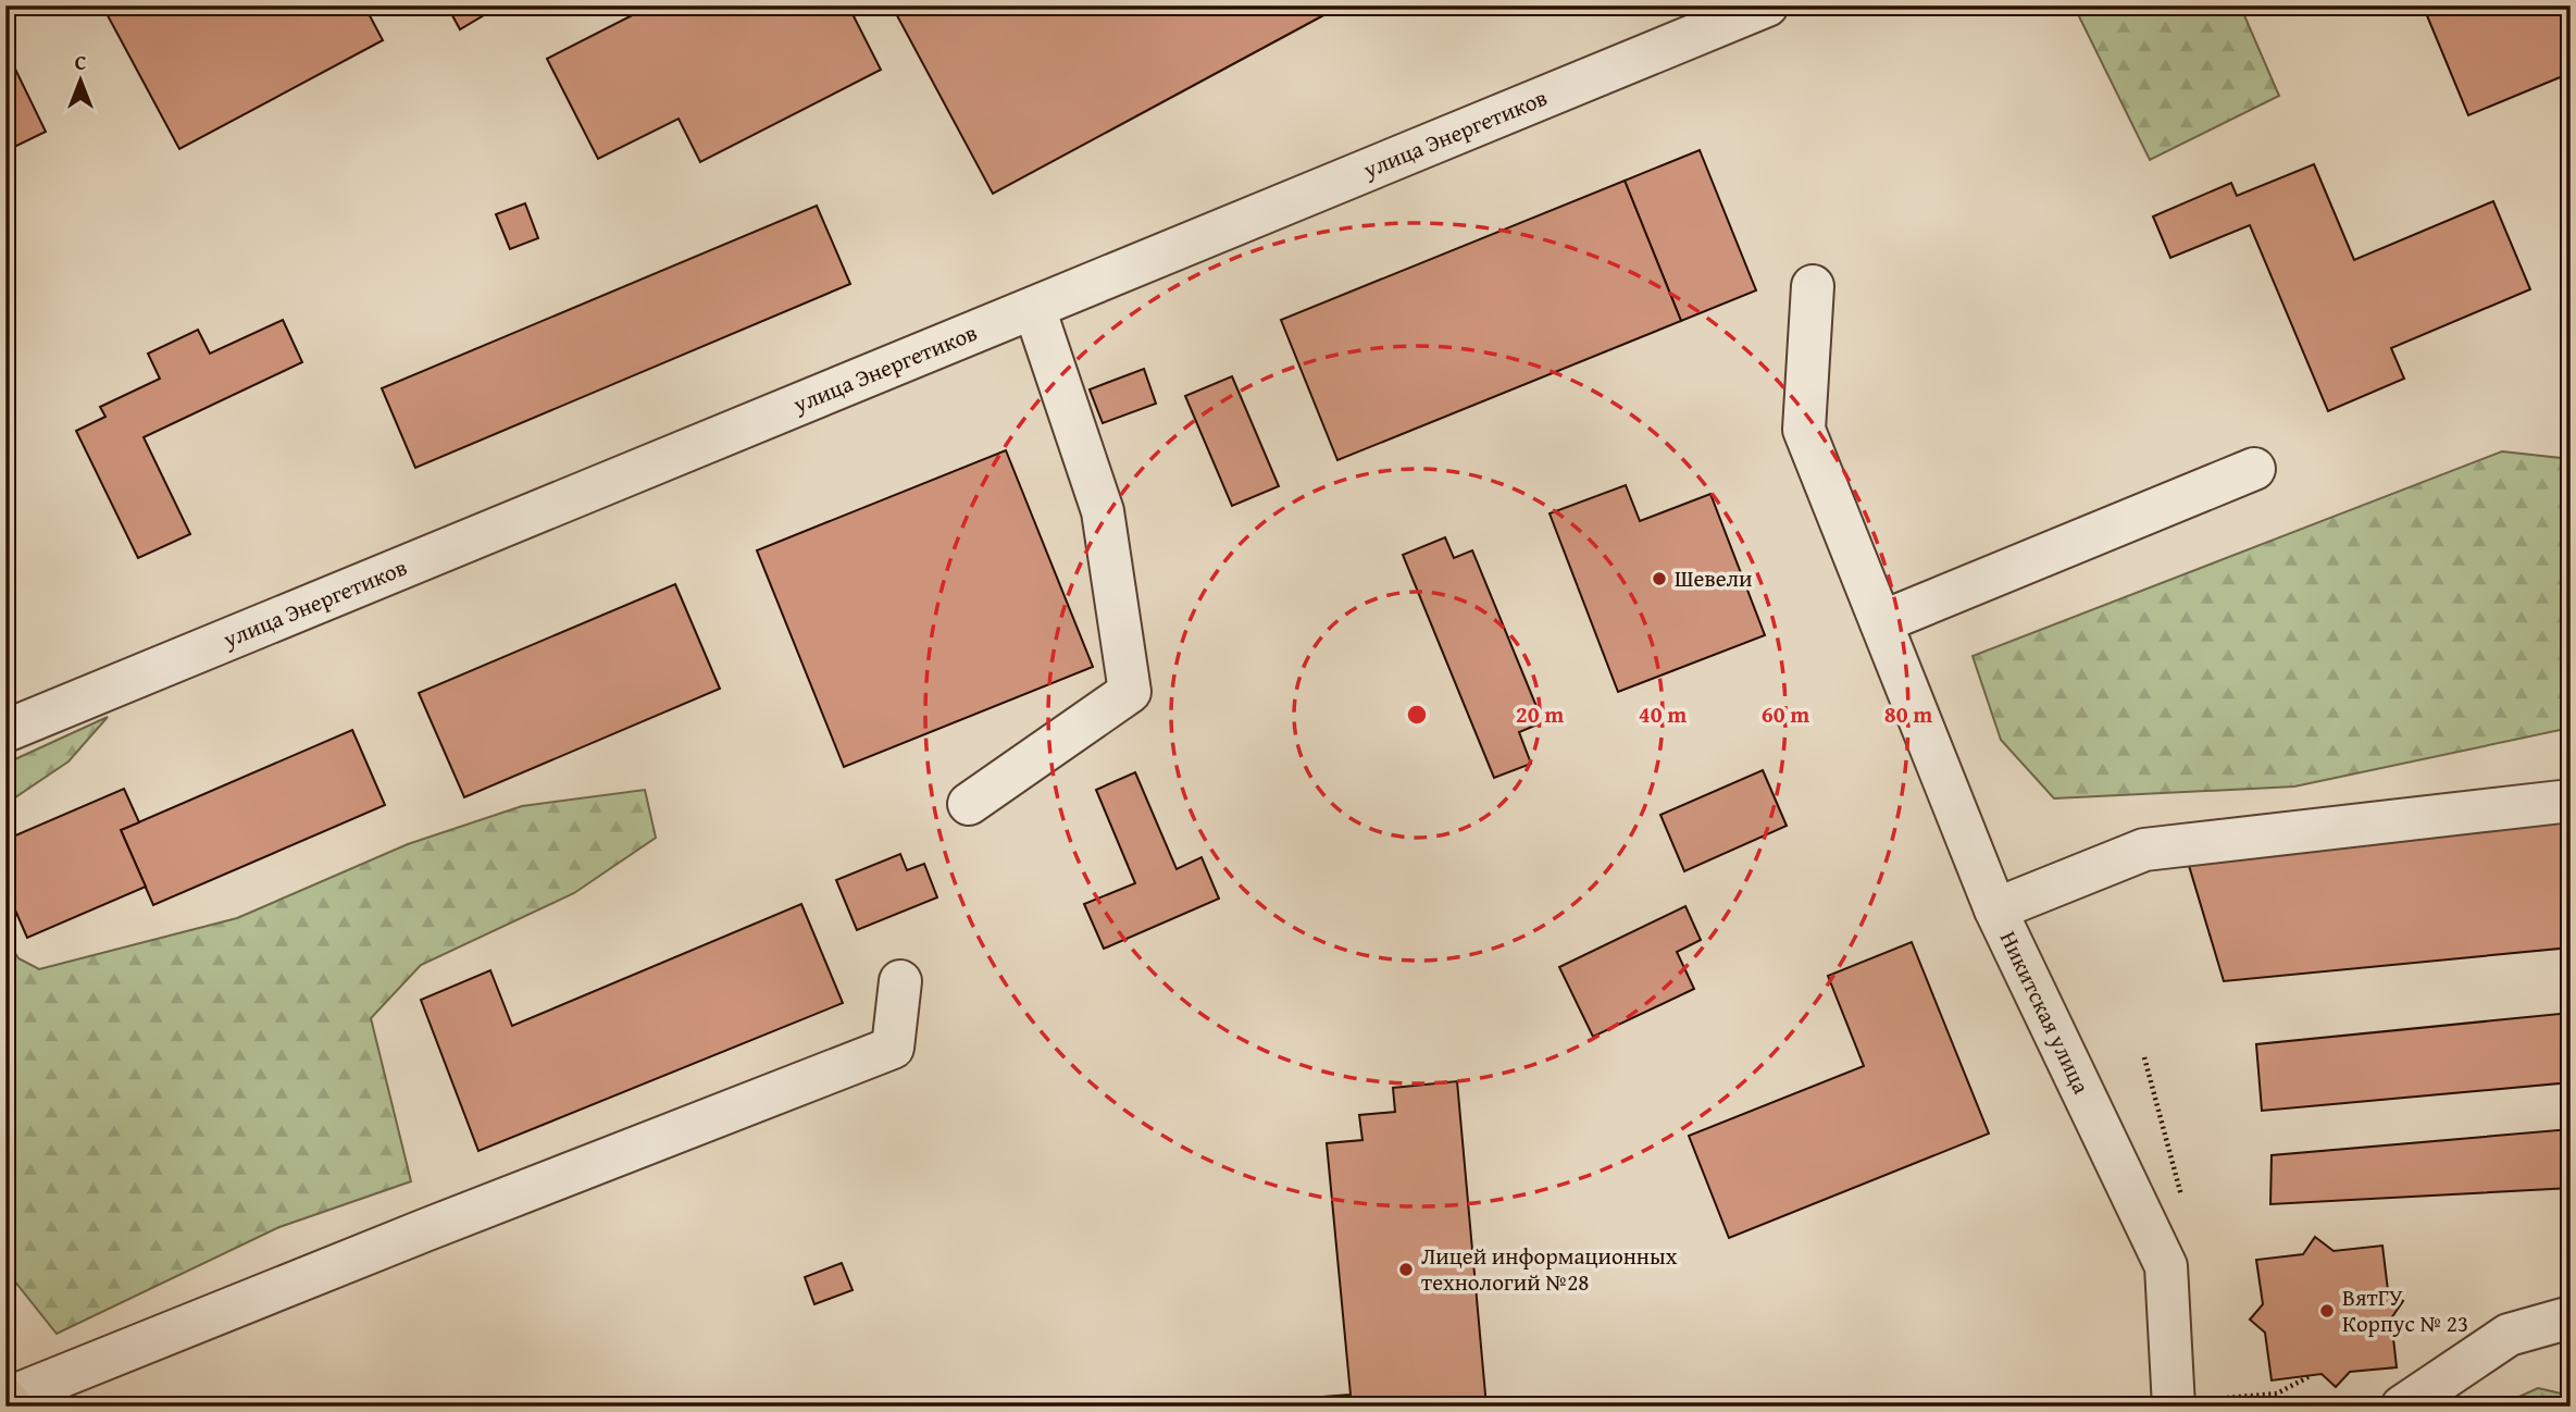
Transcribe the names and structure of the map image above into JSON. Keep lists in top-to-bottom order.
{
  "streets": {
    "street": ["улица Энергетиков", "Никитская улица"]
  },
  "places": ["Шевели", "Лицей информационных технологий №28", "ВятГУ Корпус № 23"],
  "north": "top",
  "rings": [
    "20 m",
    "40 m",
    "60 m",
    "80 m"
  ]
}
